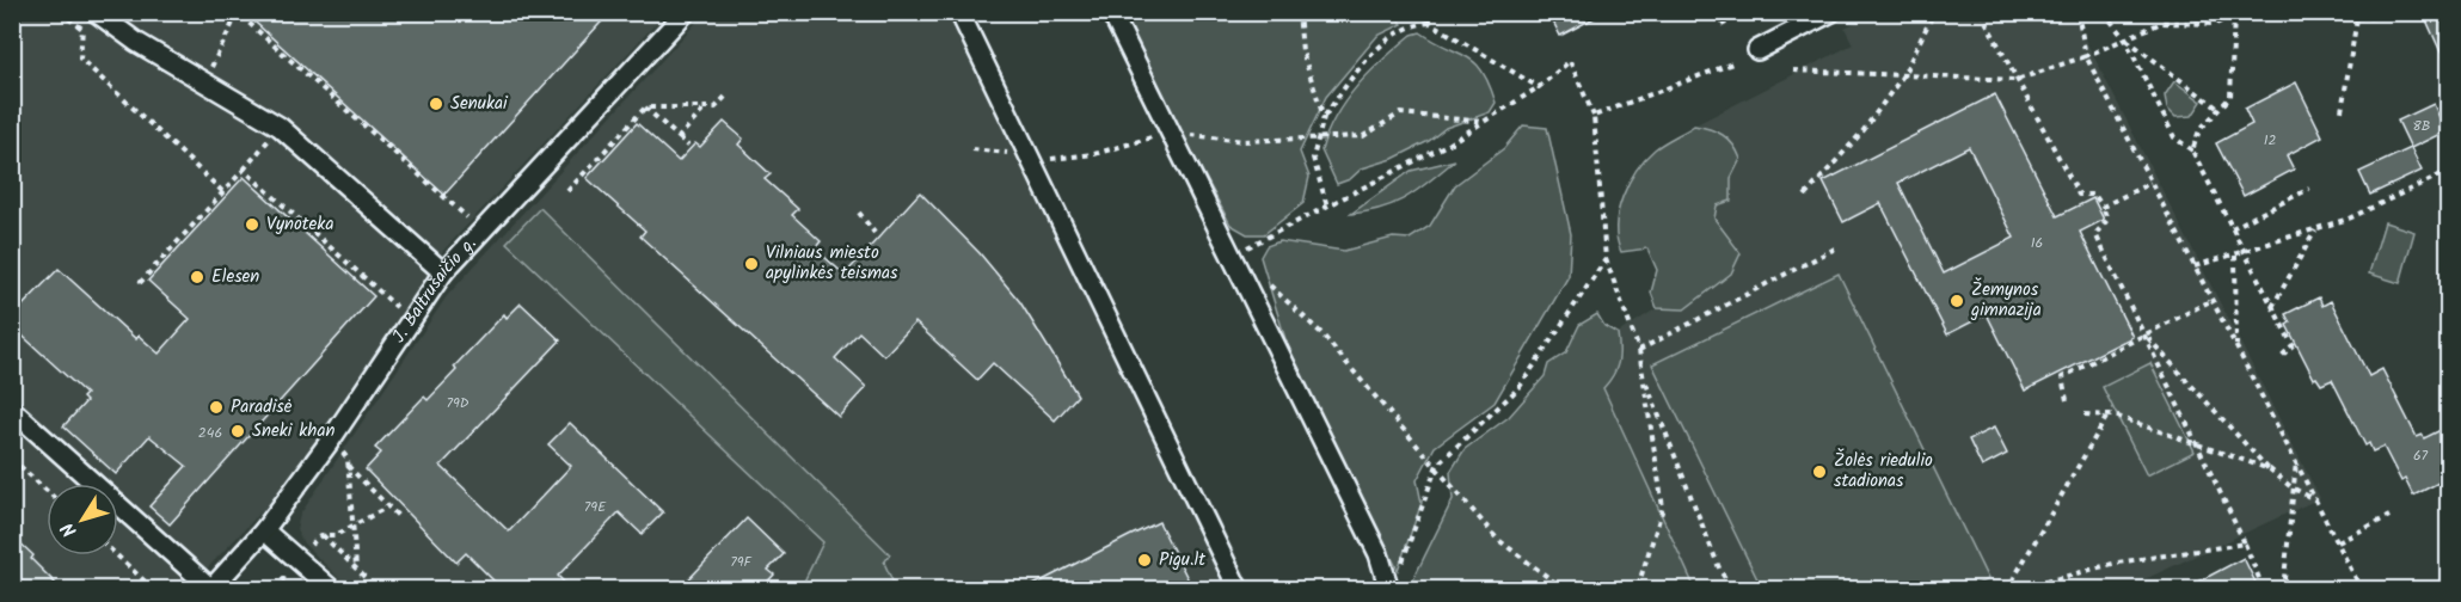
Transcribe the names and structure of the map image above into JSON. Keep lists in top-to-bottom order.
{
  "streets": {
    "street": ["J. Baltrušaičio g."]
  },
  "places": [
    "Senukai",
    "Vynoteka",
    "Vilniaus miesto apylinkės teismas",
    "Elesen",
    "Žemynos gimnazija",
    "Paradisė",
    "Sneki khan",
    "Žolės riedulio stadionas",
    "Pigu.lt"
  ],
  "house_numbers": [
    "8B",
    "12",
    "16",
    "79D",
    "246",
    "67",
    "79E",
    "79F"
  ],
  "north": "bottom left"
}
